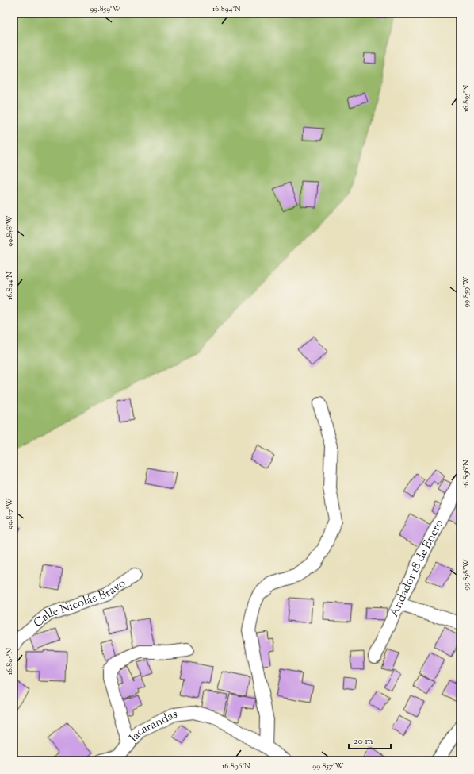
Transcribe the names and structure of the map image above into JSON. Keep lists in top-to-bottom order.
{
  "streets": {
    "street": ["Andador 18 de Enero", "Calle Nicolás Bravo", "Jacarandas"]
  },
  "scale_bar": "20 m",
  "coordinates": [
    "99.859°W",
    "16.894°N",
    "16.895°N",
    "99.858°W",
    "16.896°N",
    "99.857°W"
  ]
}
